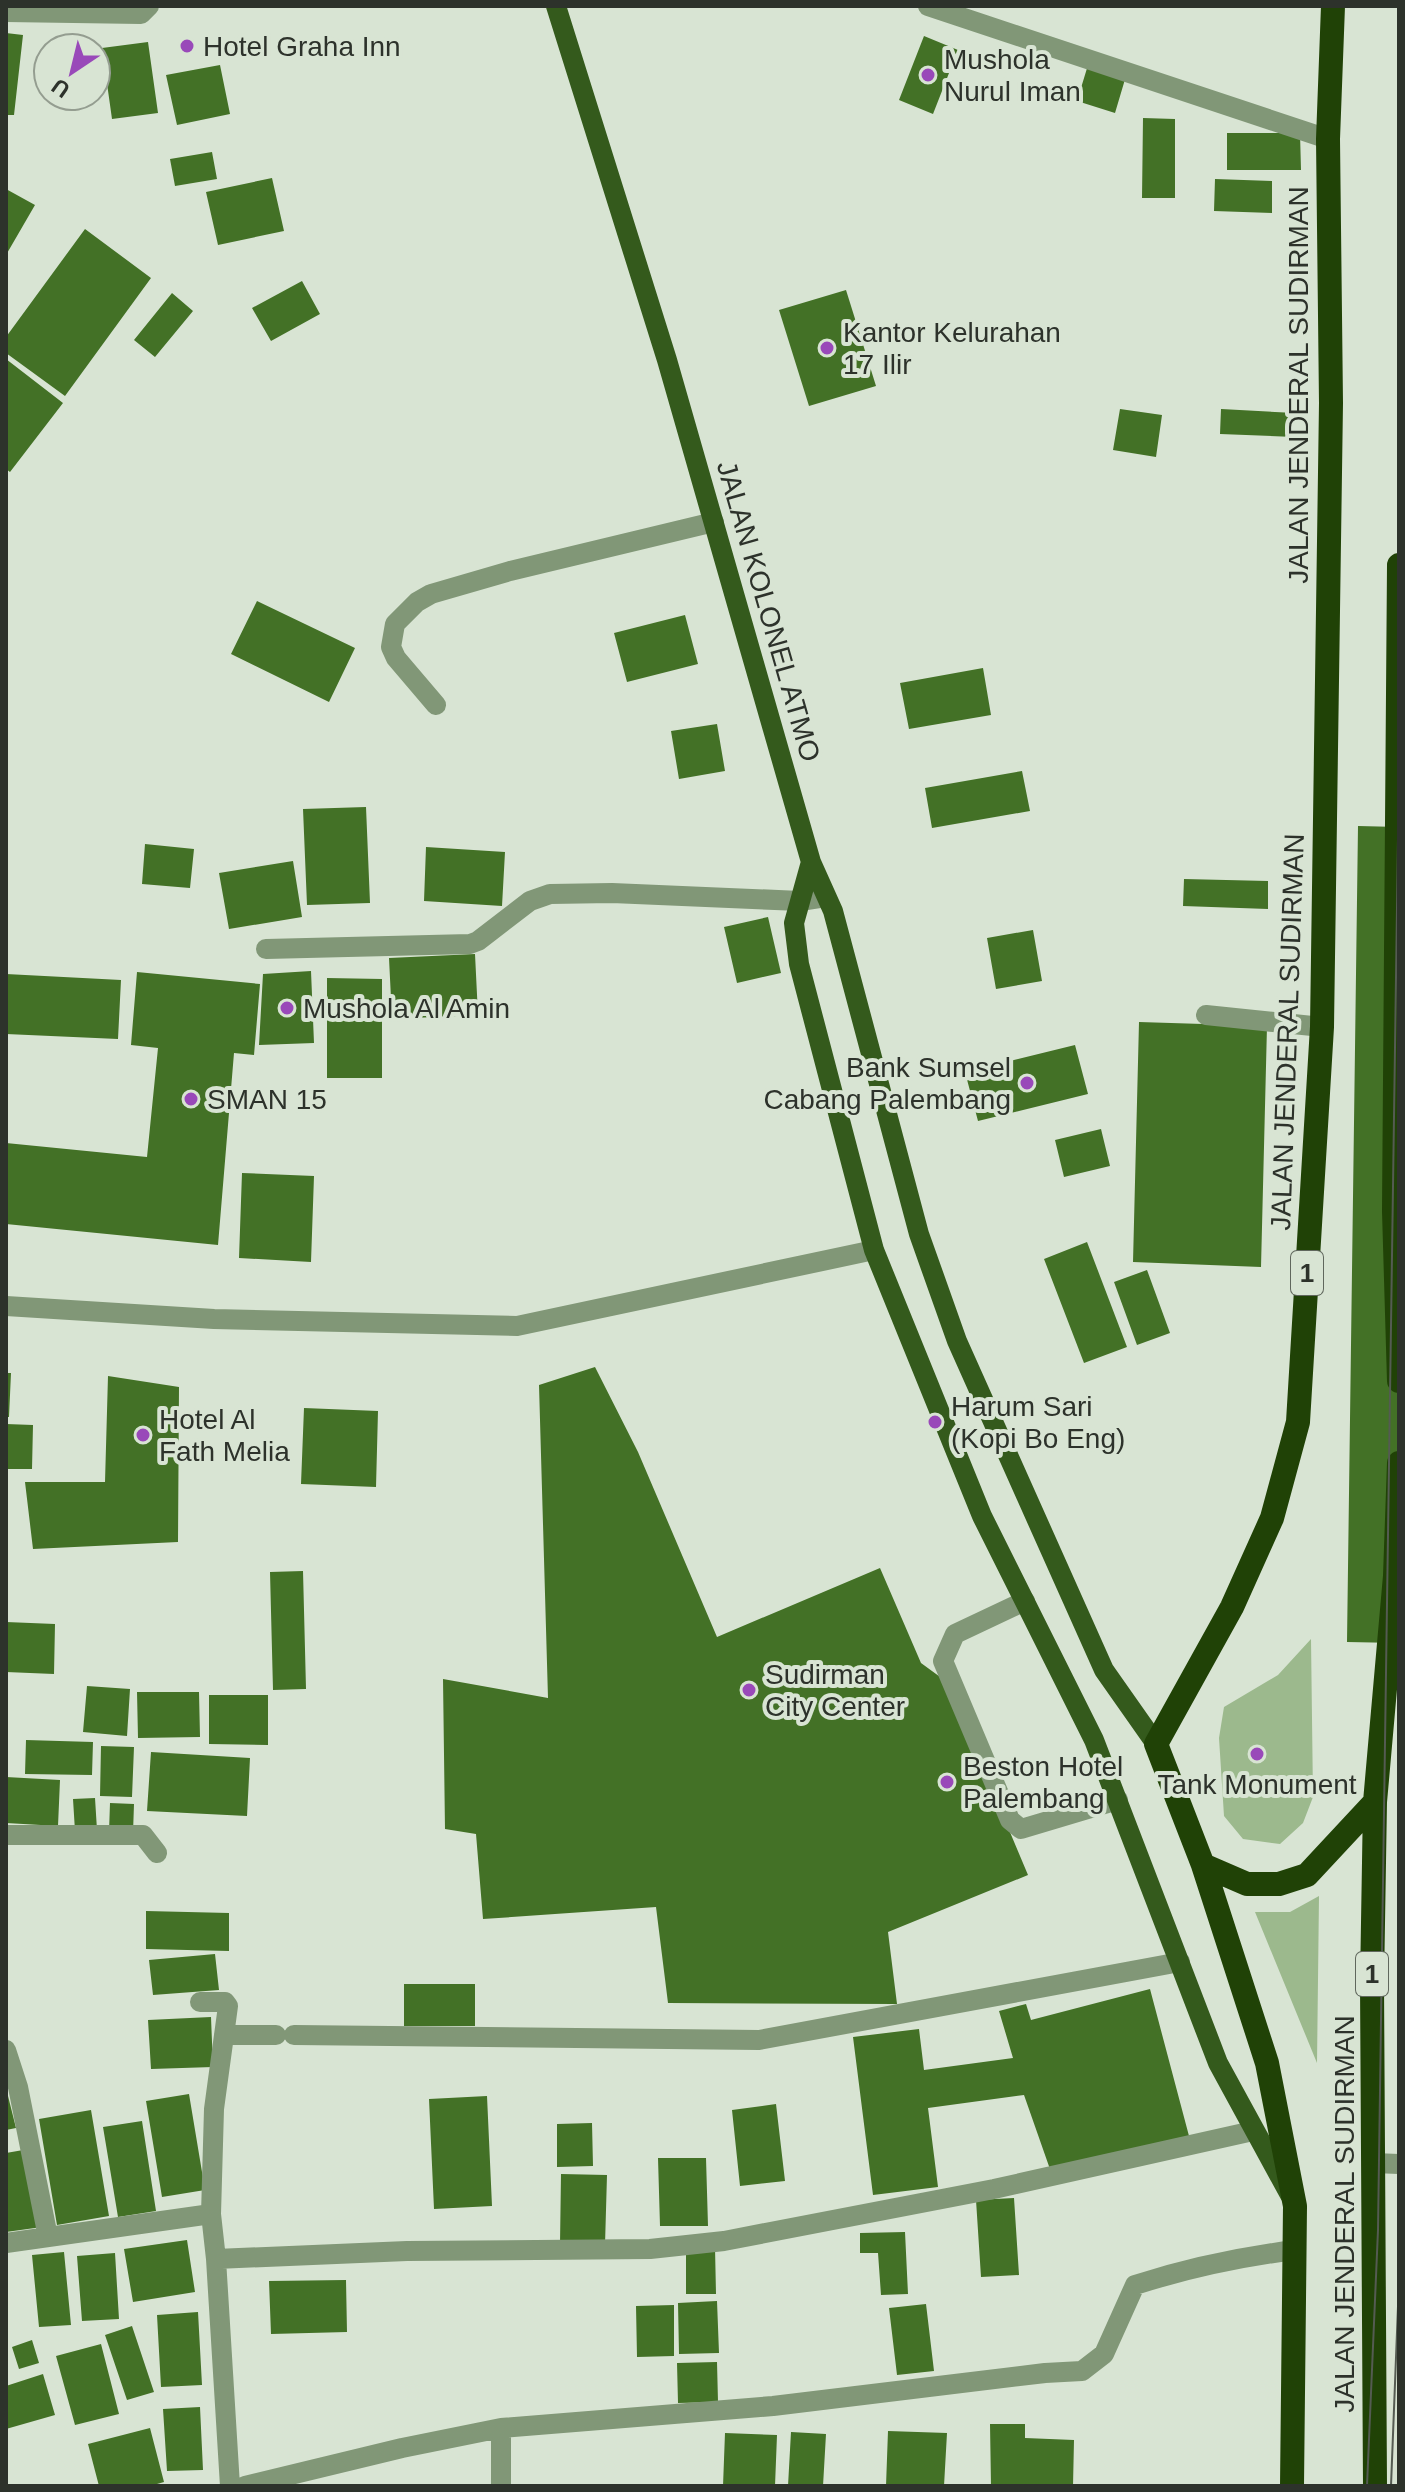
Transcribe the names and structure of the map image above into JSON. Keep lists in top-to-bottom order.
{
  "streets": {
    "highway": ["JALAN JENDERAL SUDIRMAN", "1"],
    "main road": ["JALAN KOLONEL ATMO"]
  },
  "crossings": [
    ["JALAN JENDERAL SUDIRMAN", "JALAN KOLONEL ATMO"]
  ],
  "places": [
    "Hotel Graha Inn",
    "Mushola Nurul Iman",
    "Kantor Kelurahan 17 Ilir",
    "Mushola Al Amin",
    "Bank Sumsel Cabang Palembang",
    "SMAN 15",
    "Harum Sari (Kopi Bo Eng)",
    "Hotel Al Fath Melia",
    "Sudirman City Center",
    "Tank Monument",
    "Beston Hotel Palembang"
  ],
  "north": "bottom left"
}
